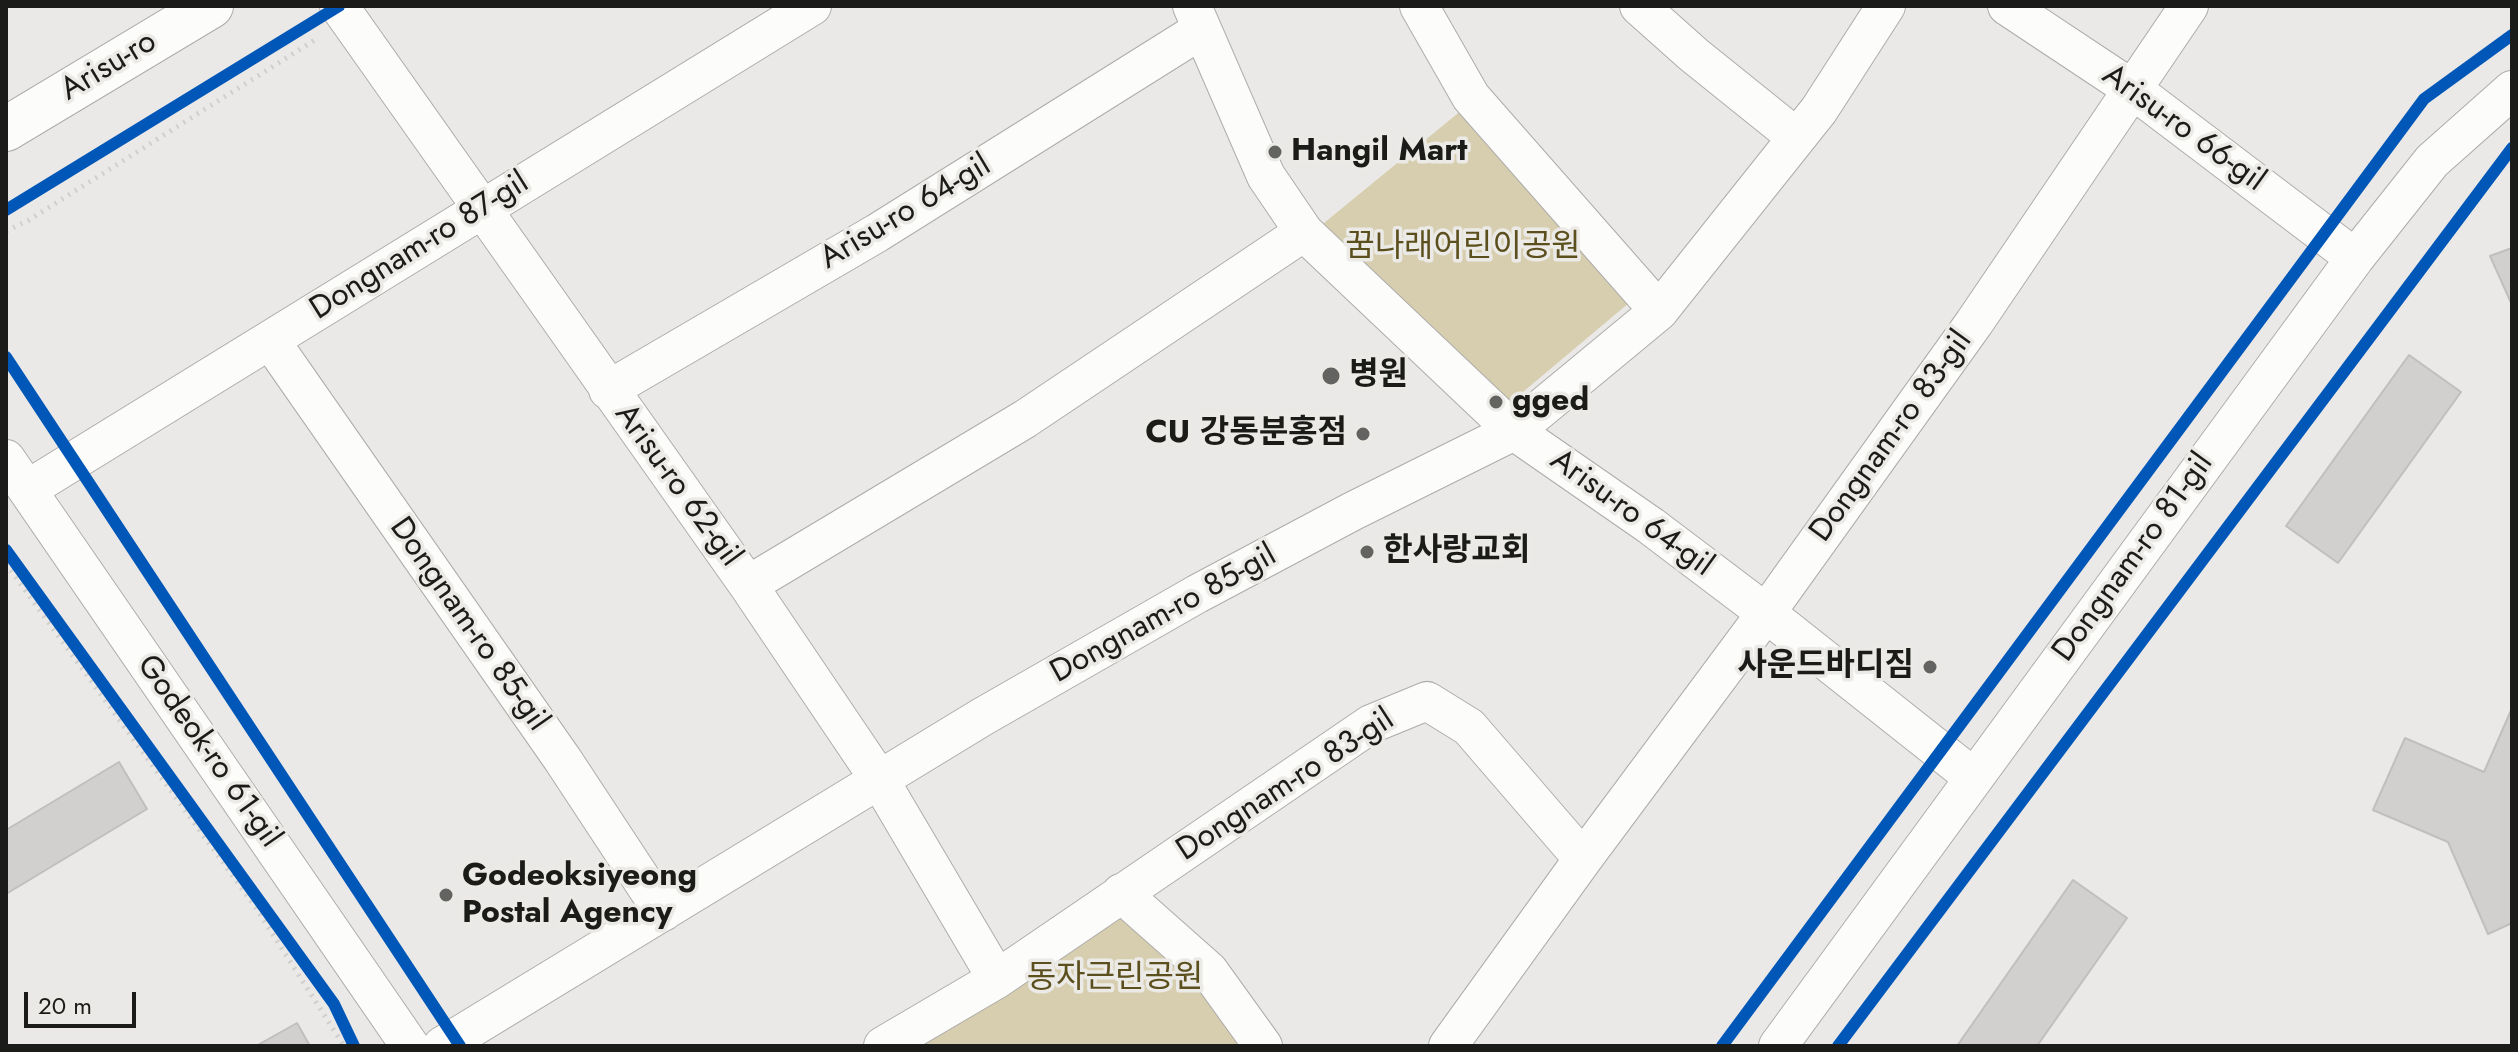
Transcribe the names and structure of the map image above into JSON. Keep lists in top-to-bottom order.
{
  "streets": {
    "main road": ["Arisu-ro"],
    "street": [
      "Arisu-ro 66-gil",
      "Arisu-ro 64-gil",
      "Dongnam-ro 87-gil",
      "Dongnam-ro 83-gil",
      "Arisu-ro 62-gil",
      "Dongnam-ro 81-gil",
      "Dongnam-ro 85-gil",
      "Godeok-ro 61-gil"
    ]
  },
  "crossings": [
    ["Arisu-ro 66-gil", "Dongnam-ro 83-gil"],
    ["Arisu-ro 66-gil", "Dongnam-ro 81-gil"],
    ["Arisu-ro 64-gil", "Dongnam-ro 83-gil"],
    ["Arisu-ro 64-gil", "Arisu-ro 62-gil"],
    ["Arisu-ro 64-gil", "Dongnam-ro 81-gil"],
    ["Arisu-ro 64-gil", "Dongnam-ro 85-gil"],
    ["Dongnam-ro 87-gil", "Arisu-ro 62-gil"],
    ["Dongnam-ro 87-gil", "Dongnam-ro 85-gil"],
    ["Dongnam-ro 87-gil", "Godeok-ro 61-gil"],
    ["Dongnam-ro 83-gil", "Arisu-ro 62-gil"],
    ["Arisu-ro 62-gil", "Dongnam-ro 85-gil"]
  ],
  "parks": ["꿈나래어린이공원", "동자근린공원"],
  "places": [
    "Hangil Mart",
    "병원",
    "gged",
    "CU 강동분홍점",
    "한사랑교회",
    "사운드바디짐",
    "Godeoksiyeong Postal Agency"
  ],
  "scale_bar": "20 m"
}
